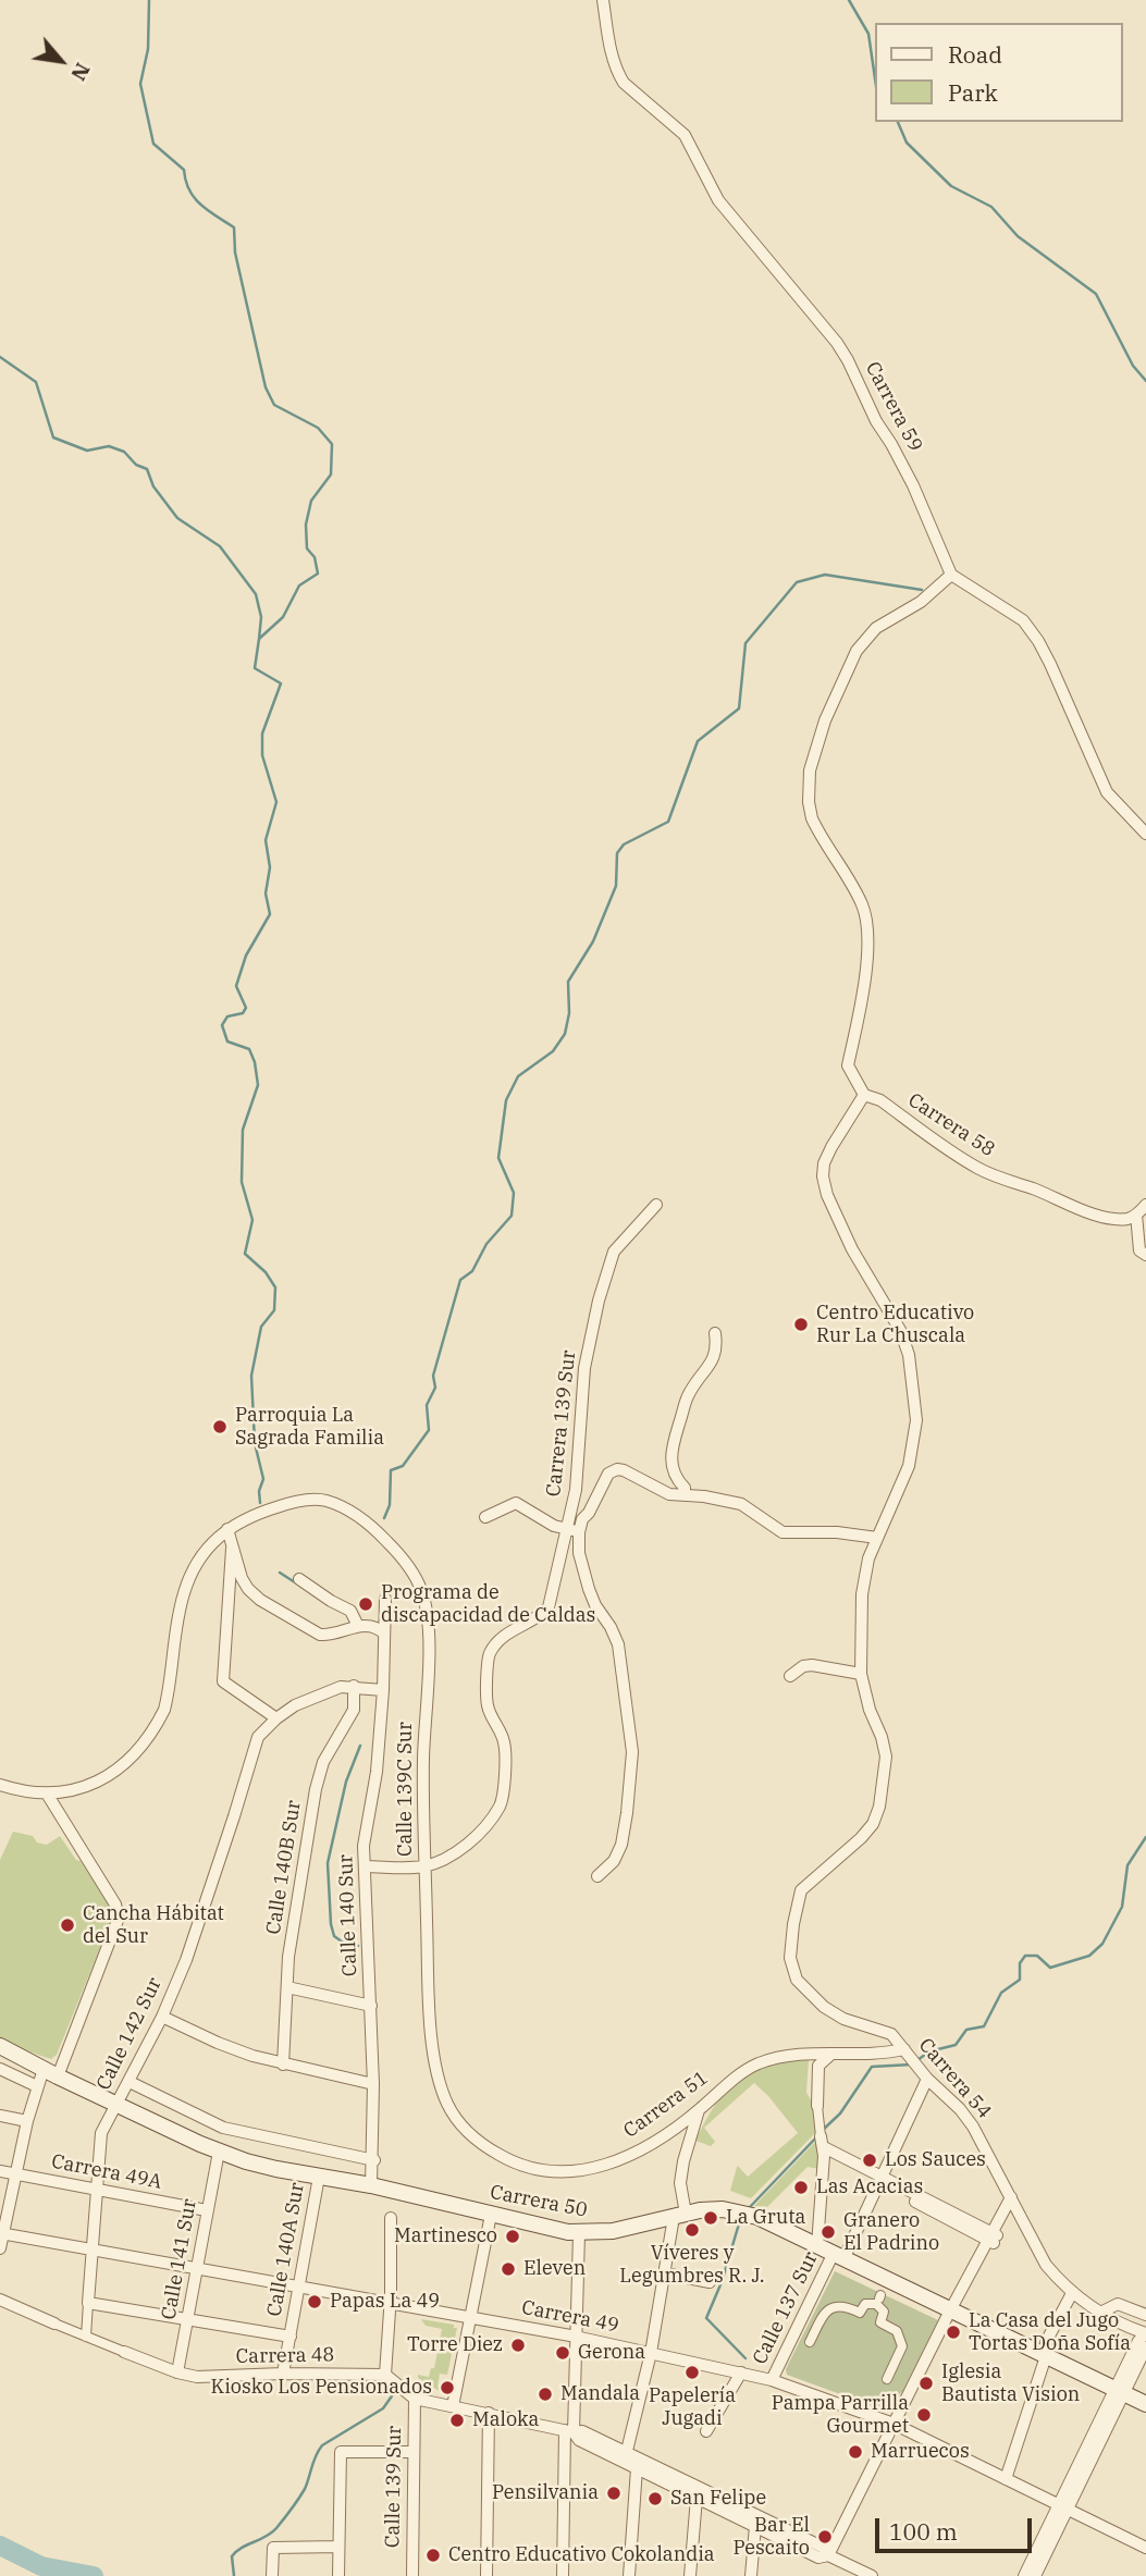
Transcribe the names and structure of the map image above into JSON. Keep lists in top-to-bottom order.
{
  "streets": {
    "main road": ["Carrera 50"],
    "street": [
      "Carrera 59",
      "Carrera 58",
      "Carrera 139 Sur",
      "Calle 139C Sur",
      "Calle 140B Sur",
      "Calle 140 Sur",
      "Calle 142 Sur",
      "Carrera 54",
      "Carrera 51",
      "Carrera 49A",
      "Calle 140A Sur",
      "Calle 141 Sur",
      "Calle 137 Sur",
      "Carrera 49",
      "Carrera 48",
      "Calle 139 Sur"
    ]
  },
  "crossings": [
    ["Carrera 139 Sur", "Calle 139C Sur"],
    ["Calle 139C Sur", "Carrera 51"],
    ["Calle 140 Sur", "Carrera 50"],
    ["Calle 142 Sur", "Carrera 49A"],
    ["Calle 142 Sur", "Carrera 50"],
    ["Calle 142 Sur", "Carrera 49"],
    ["Calle 142 Sur", "Carrera 48"],
    ["Carrera 54", "Carrera 51"],
    ["Carrera 54", "Calle 137 Sur"],
    ["Carrera 49A", "Calle 141 Sur"],
    ["Carrera 50", "Calle 140A Sur"],
    ["Carrera 50", "Calle 141 Sur"],
    ["Carrera 50", "Calle 137 Sur"],
    ["Calle 140A Sur", "Carrera 49"],
    ["Calle 140A Sur", "Carrera 48"],
    ["Calle 141 Sur", "Carrera 49"],
    ["Calle 141 Sur", "Carrera 48"],
    ["Calle 137 Sur", "Carrera 49"]
  ],
  "places": [
    "Centro Educativo Rur La Chuscala",
    "Parroquia La Sagrada Familia",
    "Programa de discapacidad de Caldas",
    "Cancha Hábitat del Sur",
    "Los Sauces",
    "Las Acacias",
    "La Gruta",
    "Víveres y Legumbres R. J.",
    "Granero El Padrino",
    "Martinesco",
    "Eleven",
    "Papas La 49",
    "La Casa del Jugo Tortas Doña Sofía",
    "Torre Diez",
    "Gerona",
    "Papelería Jugadi",
    "Iglesia Bautista Vision",
    "Kiosko Los Pensionados",
    "Mandala",
    "Pampa Parrilla Gourmet",
    "Maloka",
    "Marruecos",
    "Pensilvania",
    "San Felipe",
    "Bar El Pescaito",
    "Centro Educativo Cokolandia"
  ],
  "legend": ["Road", "Park"],
  "scale_bar": "100 m",
  "north": "bottom right"
}
